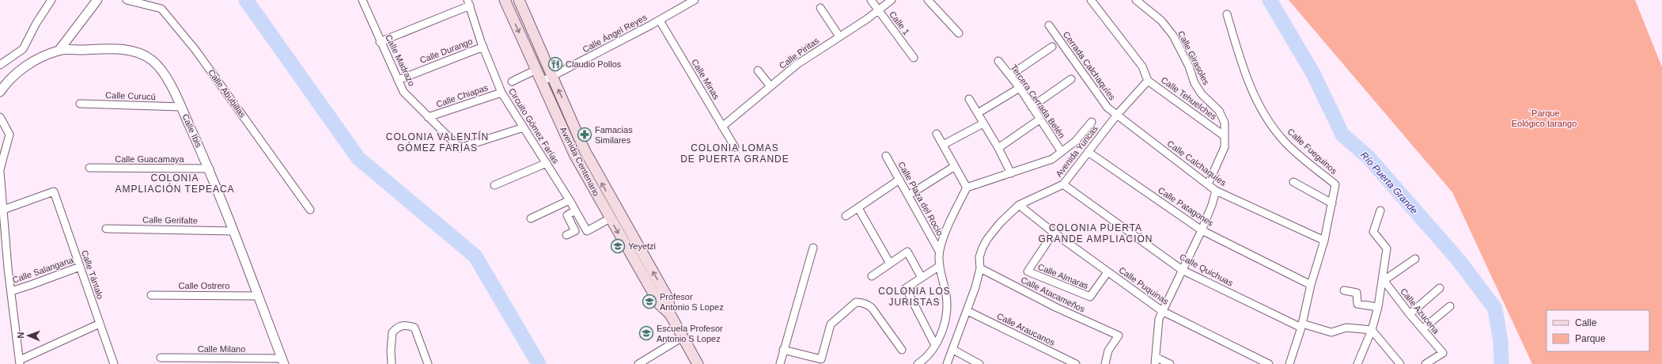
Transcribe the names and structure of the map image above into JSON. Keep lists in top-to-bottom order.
{
  "streets": {
    "main road": ["Avenida Centenario"],
    "street": [
      "Calle 1",
      "Calle Ángel Reyes",
      "Calle Durango",
      "Calle Piritas",
      "Calle Girasoles",
      "Calle Madrazo",
      "Cerrada Calchaquíes",
      "Calle Minas",
      "Calle Abubillas",
      "Calle Curucú",
      "Calle Chiapas",
      "Calle Tehuelches",
      "Tercera Cerrada Belén",
      "Circuito Gómez Farías",
      "Calle Ibis",
      "Avenida Yuncas",
      "Calle Fueguinos",
      "Calle Guacamaya",
      "Calle Calchaquíes",
      "Calle Plaza del Rocío",
      "Calle Patagones",
      "Calle Gerifalte",
      "Calle Salangana",
      "Calle Quichuas",
      "Calle Tántalo",
      "Calle Almaras",
      "Calle Ostrero",
      "Calle Puquinas",
      "Calle Atacameños",
      "Calle Azucena",
      "Calle Araucanos",
      "Calle Milano"
    ]
  },
  "crossings": [
    ["Calle 1", "Calle Piritas"],
    ["Calle Ángel Reyes", "Calle Minas"],
    ["Calle Ángel Reyes", "Avenida Centenario"],
    ["Calle Durango", "Calle Madrazo"],
    ["Calle Durango", "Circuito Gómez Farías"],
    ["Calle Piritas", "Calle Minas"],
    ["Calle Girasoles", "Calle Tehuelches"],
    ["Calle Girasoles", "Calle Calchaquíes"],
    ["Calle Madrazo", "Calle Chiapas"],
    ["Calle Madrazo", "Circuito Gómez Farías"],
    ["Cerrada Calchaquíes", "Calle Tehuelches"],
    ["Cerrada Calchaquíes", "Avenida Yuncas"],
    ["Cerrada Calchaquíes", "Calle Calchaquíes"],
    ["Calle Curucú", "Calle Ibis"],
    ["Calle Chiapas", "Circuito Gómez Farías"],
    ["Calle Tehuelches", "Avenida Yuncas"],
    ["Calle Tehuelches", "Calle Calchaquíes"],
    ["Circuito Gómez Farías", "Avenida Centenario"],
    ["Calle Ibis", "Calle Guacamaya"],
    ["Calle Ibis", "Calle Gerifalte"],
    ["Calle Ibis", "Calle Ostrero"],
    ["Calle Ibis", "Calle Milano"],
    ["Avenida Yuncas", "Calle Calchaquíes"],
    ["Avenida Yuncas", "Calle Patagones"],
    ["Avenida Yuncas", "Calle Quichuas"],
    ["Avenida Yuncas", "Calle Puquinas"],
    ["Avenida Yuncas", "Calle Atacameños"],
    ["Avenida Yuncas", "Calle Araucanos"],
    ["Calle Fueguinos", "Calle Calchaquíes"],
    ["Calle Fueguinos", "Calle Patagones"],
    ["Calle Fueguinos", "Calle Quichuas"],
    ["Calle Salangana", "Calle Tántalo"],
    ["Calle Almaras", "Calle Puquinas"]
  ],
  "districts": [
    "COLONIA VALENTÍN GÓMEZ FARÍAS",
    "COLONIA LOMAS DE PUERTA GRANDE",
    "COLONIA AMPLIACIÓN TEPEACA",
    "COLONIA PUERTA GRANDE AMPLIACIÓN",
    "COLONIA LOS JURISTAS"
  ],
  "water": ["Río Puerta Grande"],
  "parks": ["´Parque Eológico tarango"],
  "places": {
    "restaurant": ["Claudio Pollos"],
    "pharmacy": ["Famacias Similares"],
    "school or university": ["Yeyetzi", "Profesor Antonio S Lopez", "Escuela Profesor Antonio S Lopez"]
  },
  "legend": ["Calle", "Parque"],
  "north": "left"
}
